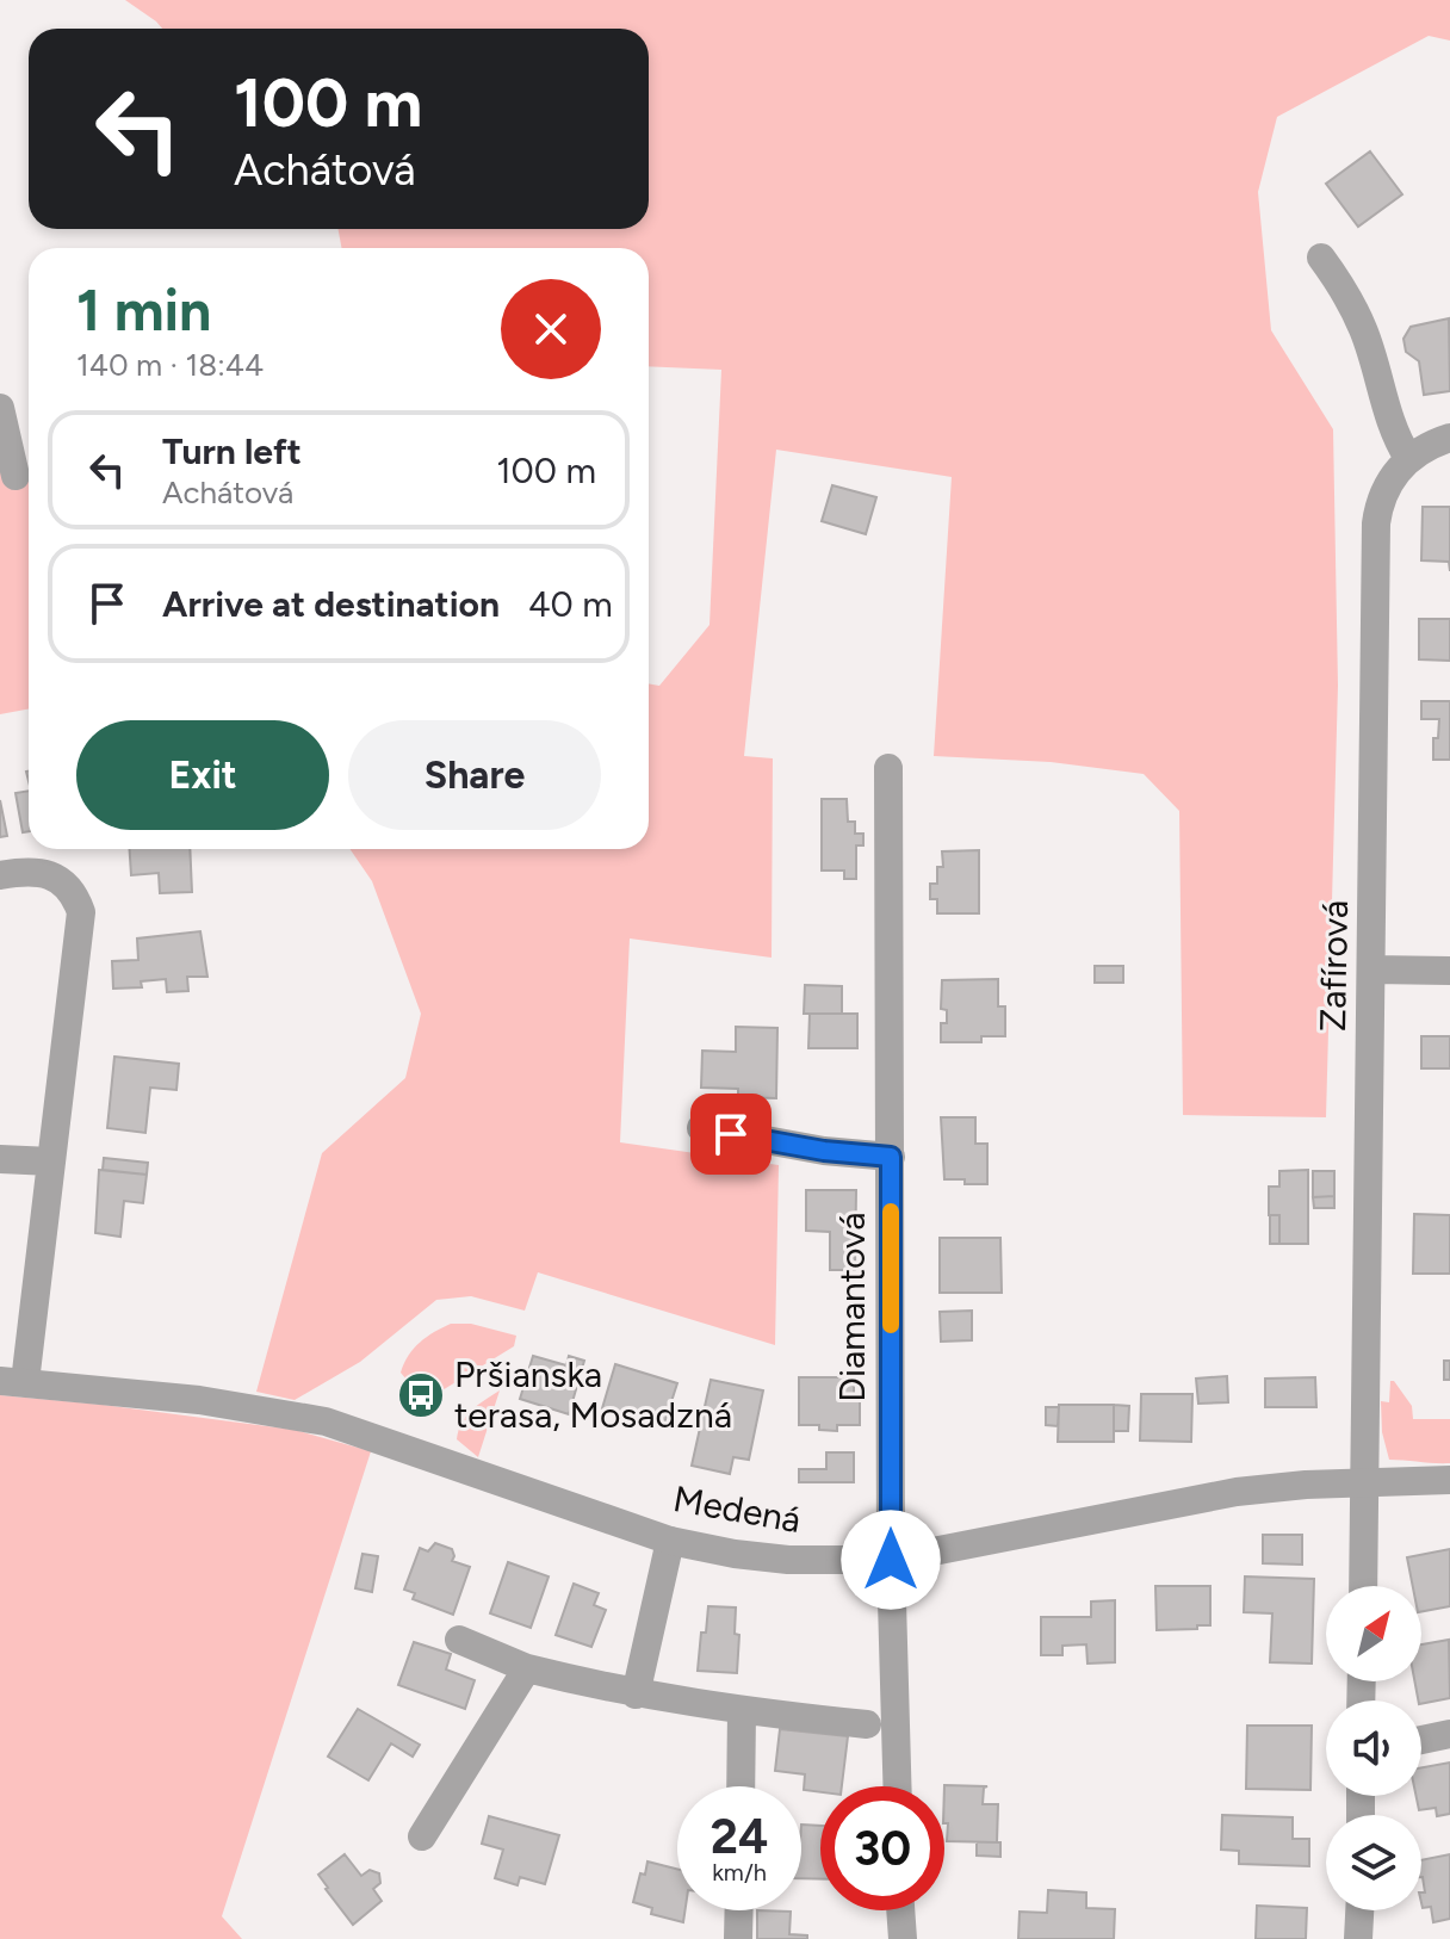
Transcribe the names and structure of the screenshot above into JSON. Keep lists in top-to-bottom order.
{
  "streets": {
    "street": ["Zafírová", "Diamantová", "Medená"]
  },
  "crossings": [
    ["Zafírová", "Medená"],
    ["Diamantová", "Medená"]
  ],
  "places": {
    "bus stop": ["Pršianska terasa, Mosadzná"]
  },
  "north": "top right",
  "page": {
    "turn": ["100 m", "Achátová"],
    "heading": ["1 min", "140 m · 18:44"],
    "list": [
      {
        "name": "Turn left",
        "note": "Achátová",
        "value": "100 m"
      },
      {
        "name": "Arrive at destination",
        "value": "40 m"
      }
    ],
    "buttons": ["Exit", "Share"],
    "speed": "24 km/h",
    "limit": "30"
  }
}
